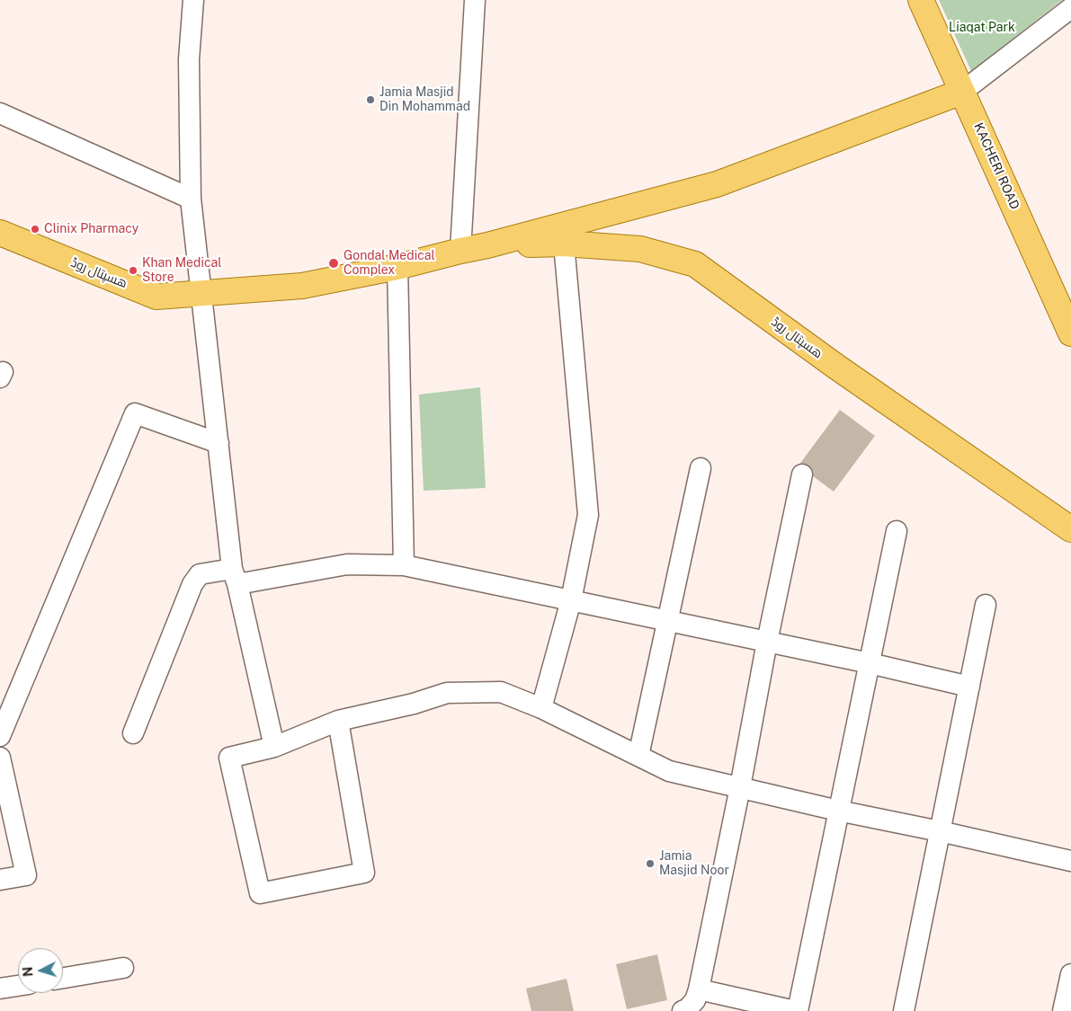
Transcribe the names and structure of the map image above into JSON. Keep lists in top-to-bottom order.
{
  "streets": {
    "main road": ["KACHERI ROAD", "ھسپتال روڈ"]
  },
  "parks": ["Liaqat Park"],
  "places": [
    "Jamia Masjid Din Mohammad",
    "Clinix Pharmacy",
    "Gondal Medical Complex",
    "Khan Medical Store",
    "Jamia Masjid Noor"
  ],
  "north": "left"
}
